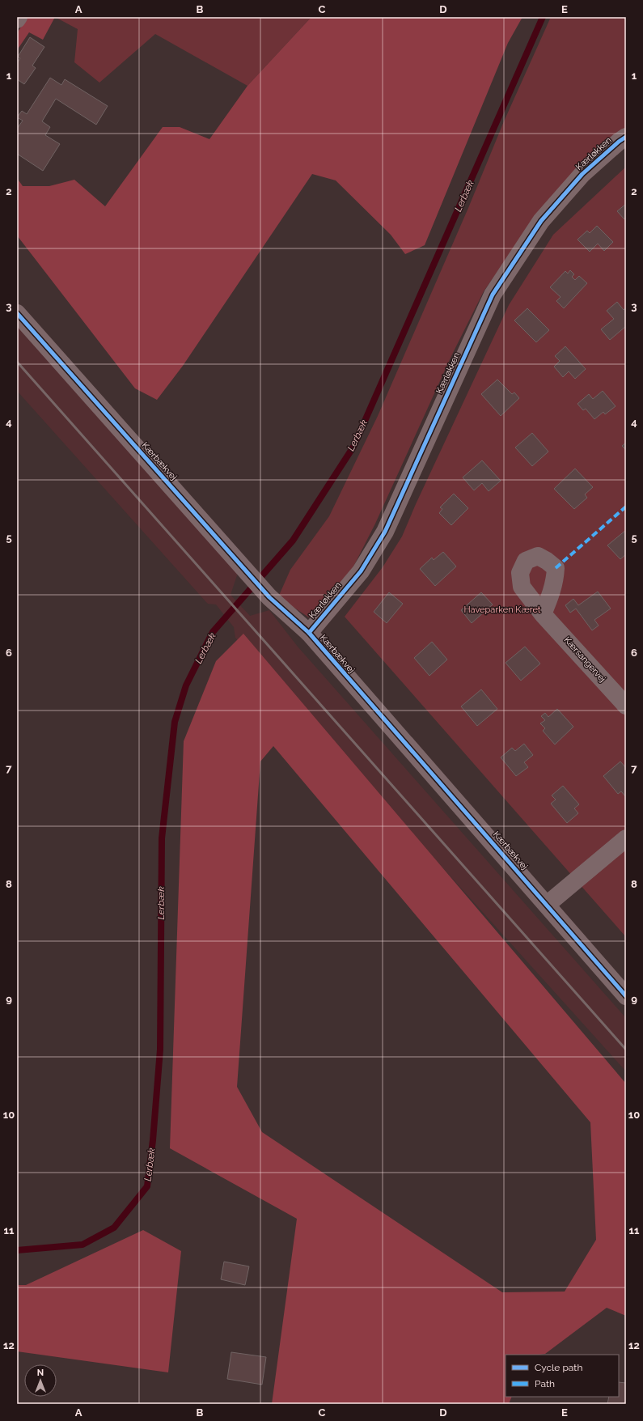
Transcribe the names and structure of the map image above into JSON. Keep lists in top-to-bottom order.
{
  "streets": {
    "street": ["Kærløkken", "Kærbækvej", "Kærsangervej"]
  },
  "crossings": [
    ["Kærløkken", "Kærbækvej"]
  ],
  "water": ["Lerbæk"],
  "parks": ["Haveparken Kæret"],
  "legend": ["Cycle path", "Path"],
  "north": "top",
  "grid": {
    "columns": [
      "A",
      "B",
      "C",
      "D",
      "E"
    ],
    "rows": [
      "1",
      "2",
      "3",
      "4",
      "5",
      "6",
      "7",
      "8",
      "9",
      "10",
      "11",
      "12"
    ]
  }
}
